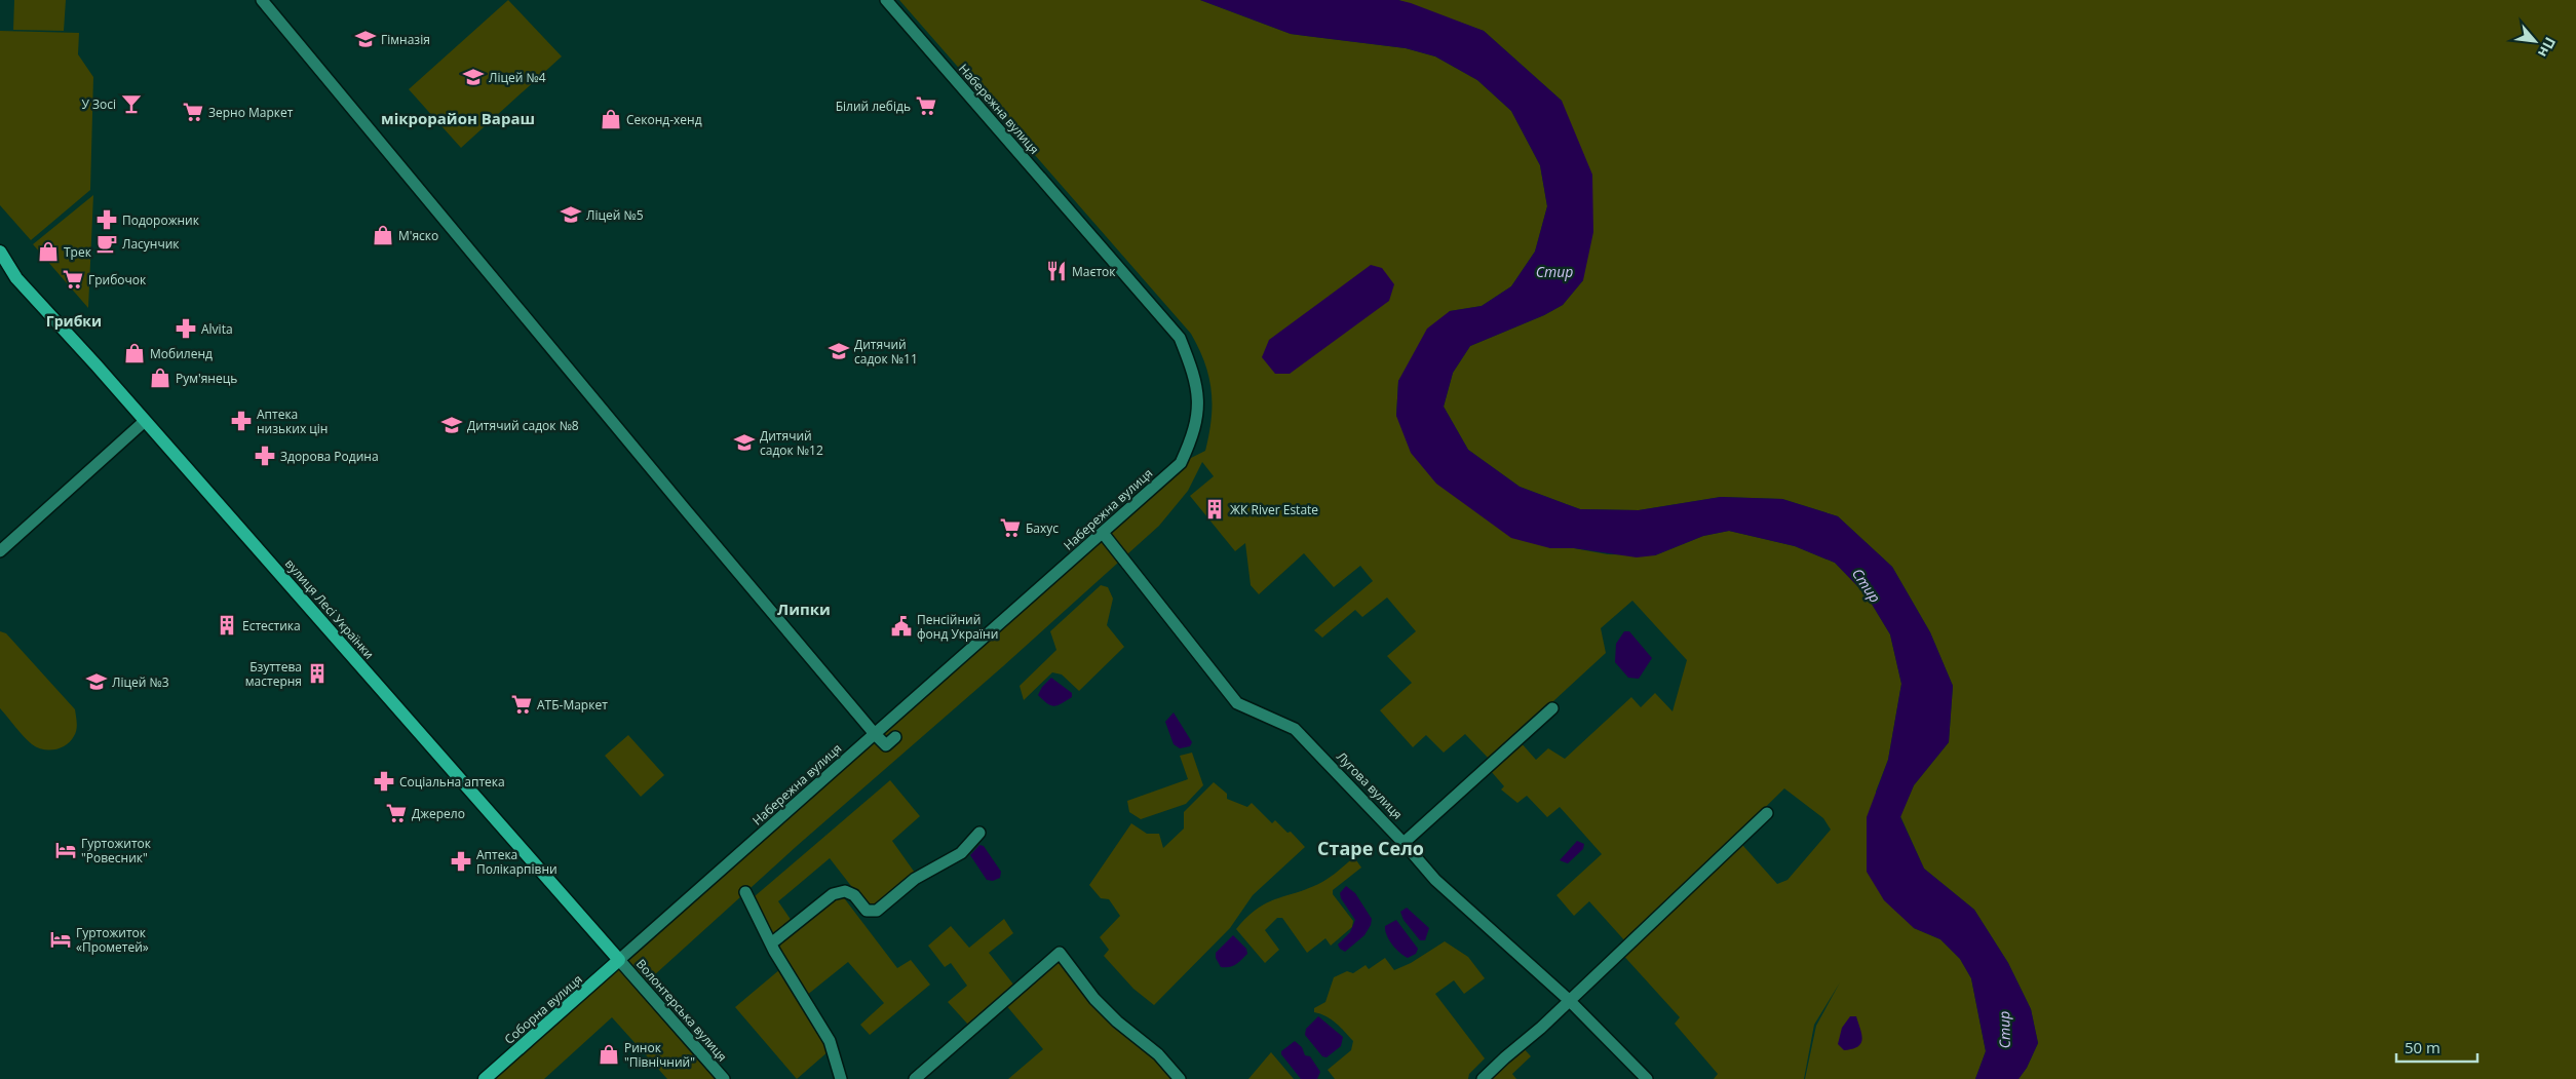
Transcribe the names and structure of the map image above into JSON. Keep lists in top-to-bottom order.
{
  "streets": {
    "main road": ["вулиця Лесі Українки", "Соборна вулиця"],
    "street": ["Набережна вулиця", "Лугова вулиця", "Волонтерська вулиця"]
  },
  "crossings": [
    ["Набережна вулиця", "вулиця Лесі Українки"],
    ["Набережна вулиця", "Лугова вулиця"],
    ["Набережна вулиця", "Соборна вулиця"],
    ["Набережна вулиця", "Волонтерська вулиця"],
    ["вулиця Лесі Українки", "Соборна вулиця"],
    ["вулиця Лесі Українки", "Волонтерська вулиця"],
    ["Соборна вулиця", "Волонтерська вулиця"]
  ],
  "districts": [
    "мікрорайон Вараш",
    "Грибки",
    "Липки",
    "Старе Село"
  ],
  "water": ["Стир"],
  "places": {
    "school or university": [
      "Гімназія",
      "Ліцей №4",
      "Ліцей №5",
      "Дитячий садок №11",
      "Дитячий садок №8",
      "Дитячий садок №12",
      "Ліцей №3"
    ],
    "bar": ["У Зосі"],
    "supermarket": [
      "Білий лебідь",
      "Зерно Маркет",
      "Грибочок",
      "Бахус",
      "АТБ-Маркет",
      "Джерело"
    ],
    "shop": [
      "Секонд-хенд",
      "М'яско",
      "Трек",
      "Мобиленд",
      "Рум'янець",
      "Ринок \"Північний\""
    ],
    "pharmacy": [
      "Подорожник",
      "Alvita",
      "Аптека низьких цін",
      "Здорова Родина",
      "Соціальна аптека",
      "Аптека Полікарпівни"
    ],
    "cafe": ["Ласунчик"],
    "restaurant": ["Маєток"],
    "building": ["ЖК River Estate", "Естестика", "Бзуттева мастерня"],
    "public building": ["Пенсійний фонд України"],
    "hotel": ["Гуртожиток \"Ровесник\"", "Гуртожиток «Прометей»"]
  },
  "scale_bar": "50 m",
  "north": "bottom right"
}
